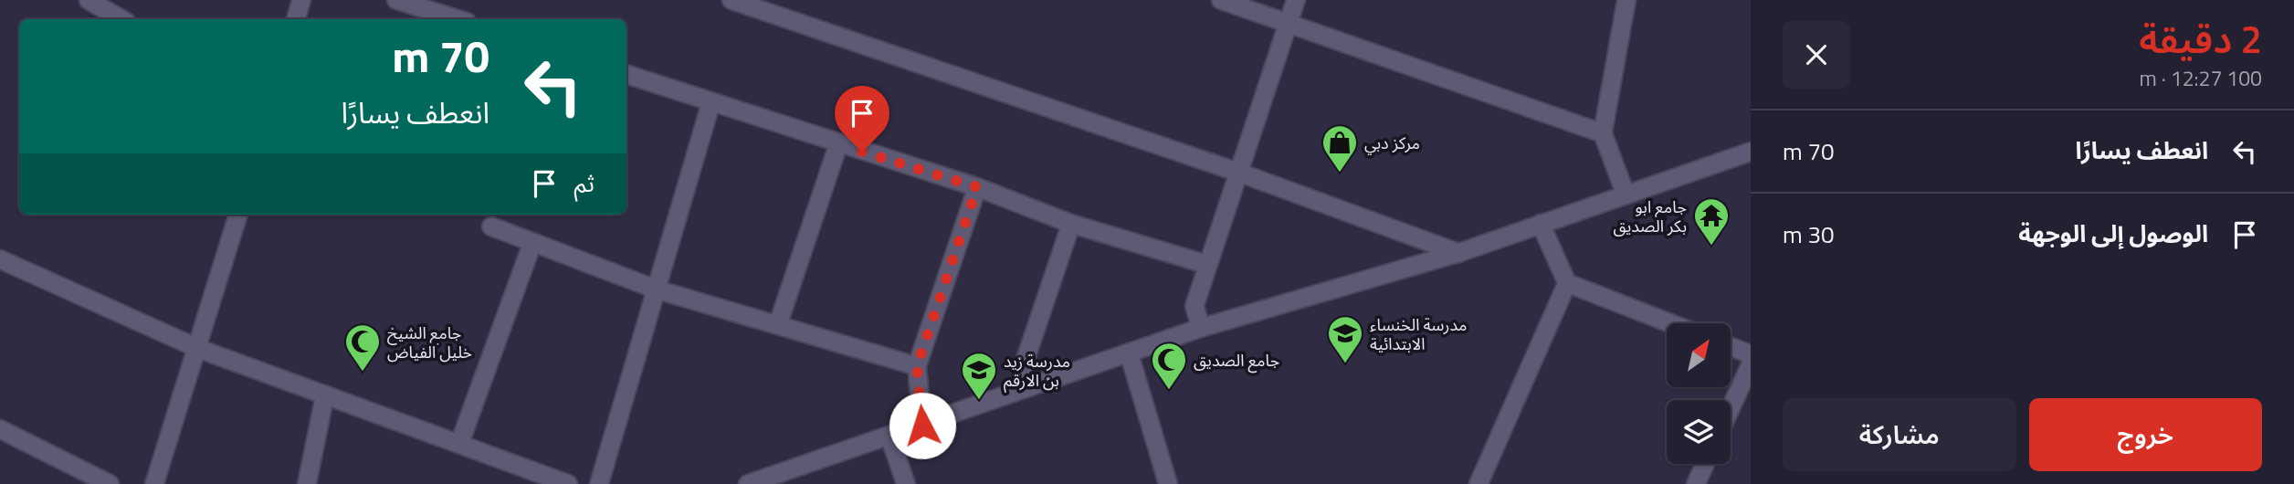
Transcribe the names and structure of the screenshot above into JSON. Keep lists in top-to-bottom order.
{
  "places": {
    "shop": ["مركز دبي"],
    "temple": ["جامع ابو بكر الصديق"],
    "school or university": ["مدرسة الخنساء الابتدائية", "مدرسة زيد بن الارقم"],
    "mosque": ["جامع الشيخ خليل الفياض", "جامع الصديق"]
  },
  "north": "top right",
  "page": {
    "heading": ["2 دقيقة", "100 m · 12:27"],
    "turn": ["70 m", "انعطف يسارًا"],
    "list": [
      {
        "name": "انعطف يسارًا",
        "value": "70 m"
      },
      {
        "name": "الوصول إلى الوجهة",
        "value": "30 m"
      }
    ],
    "then": "ثم",
    "buttons": ["خروج", "مشاركة"]
  }
}
